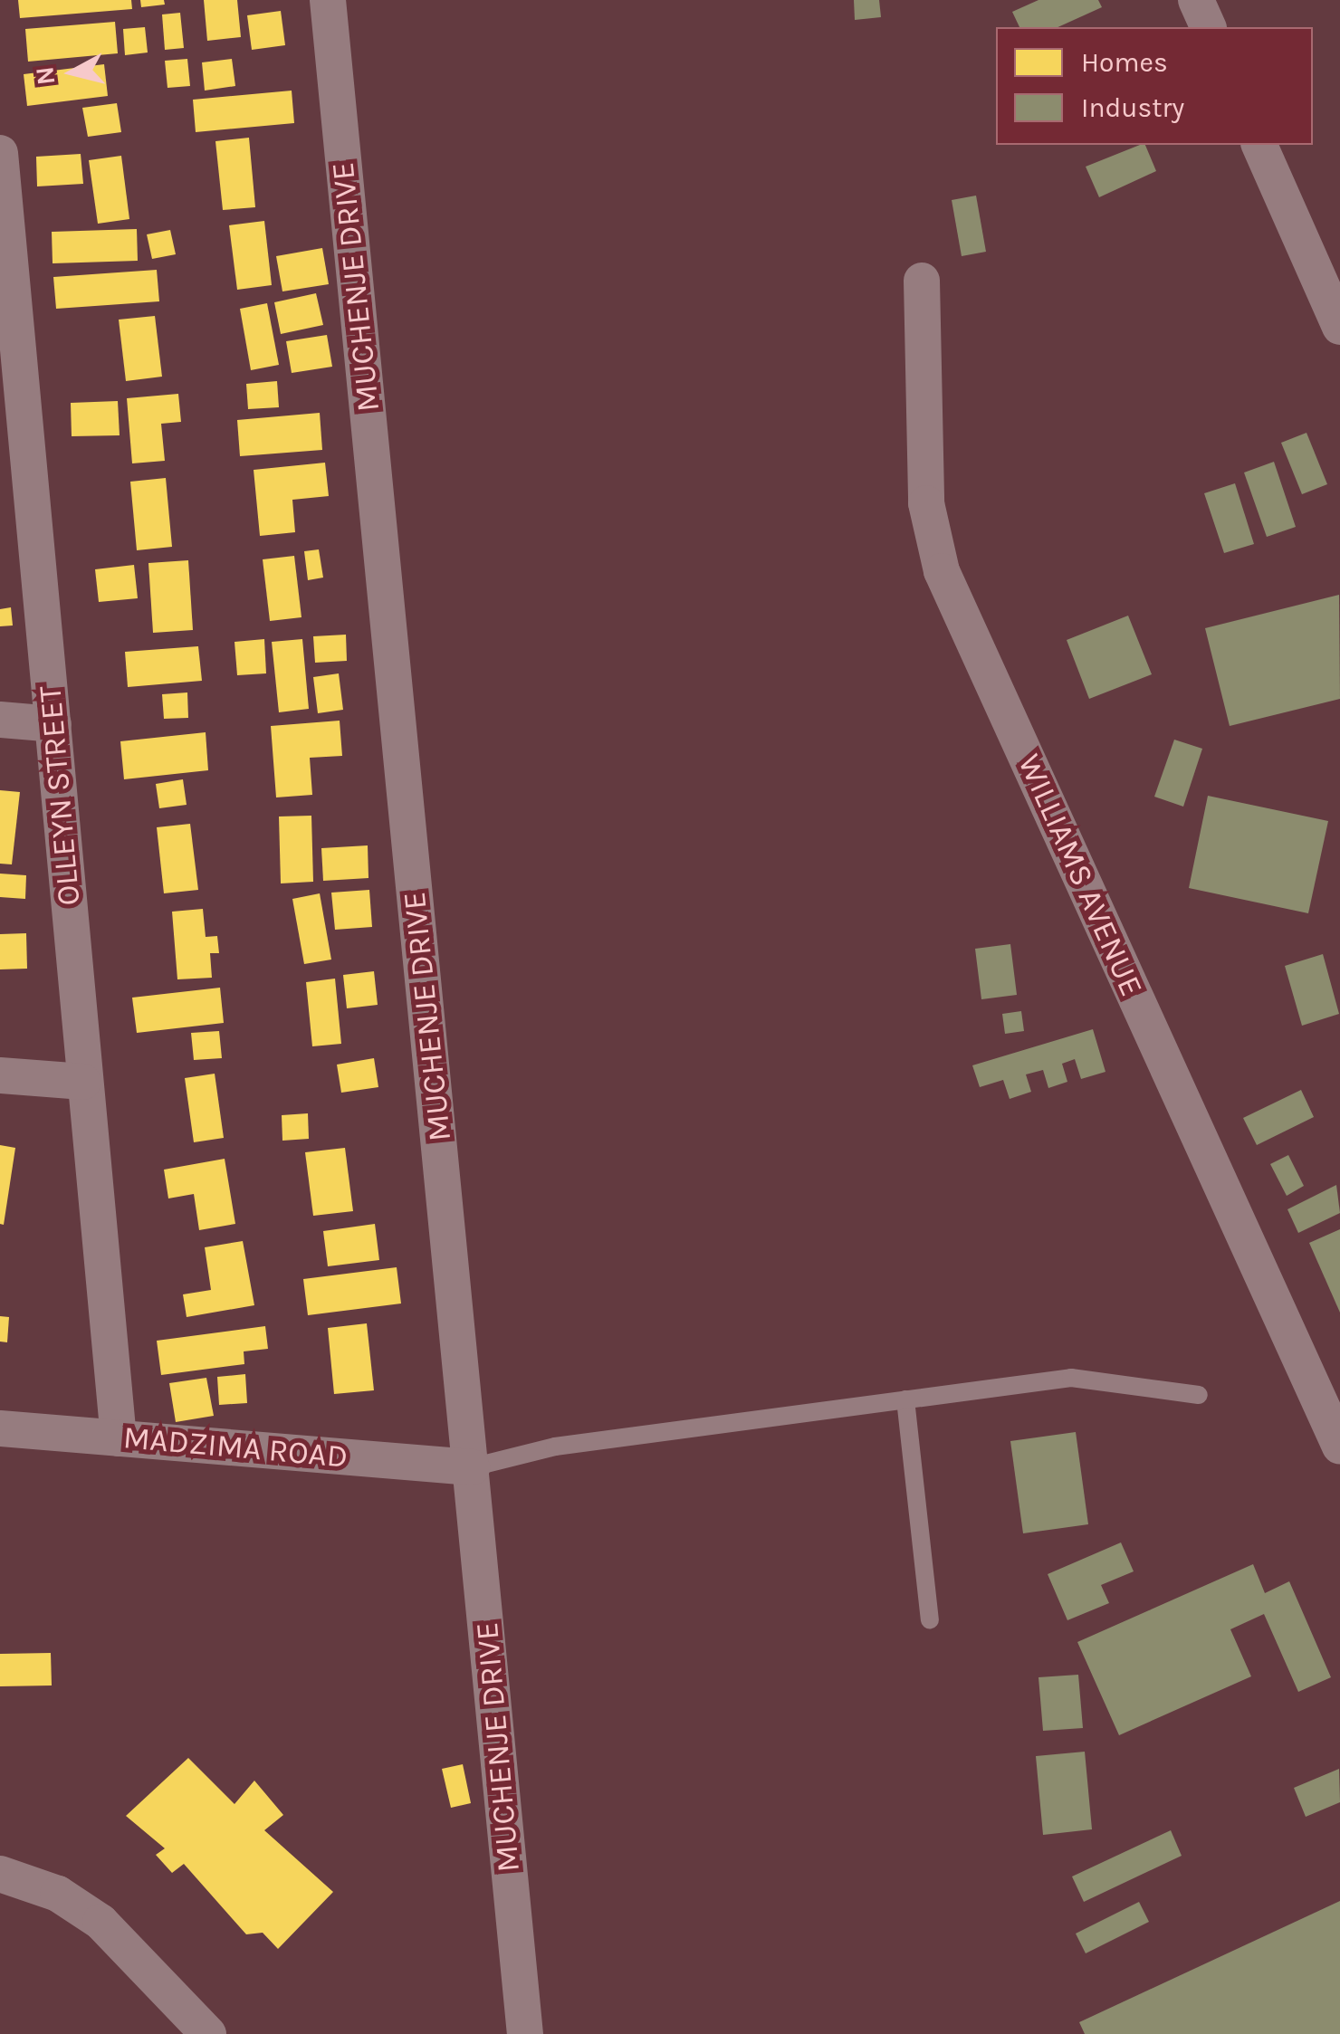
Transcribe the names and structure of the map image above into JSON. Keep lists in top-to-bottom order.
{
  "streets": {
    "street": [
      "MUCHENJE DRIVE",
      "OLLEYN STREET",
      "WILLIAMS AVENUE",
      "MADZIMA ROAD"
    ]
  },
  "crossings": [
    ["MUCHENJE DRIVE", "MADZIMA ROAD"],
    ["OLLEYN STREET", "MADZIMA ROAD"]
  ],
  "legend": ["Homes", "Industry"],
  "north": "left"
}
